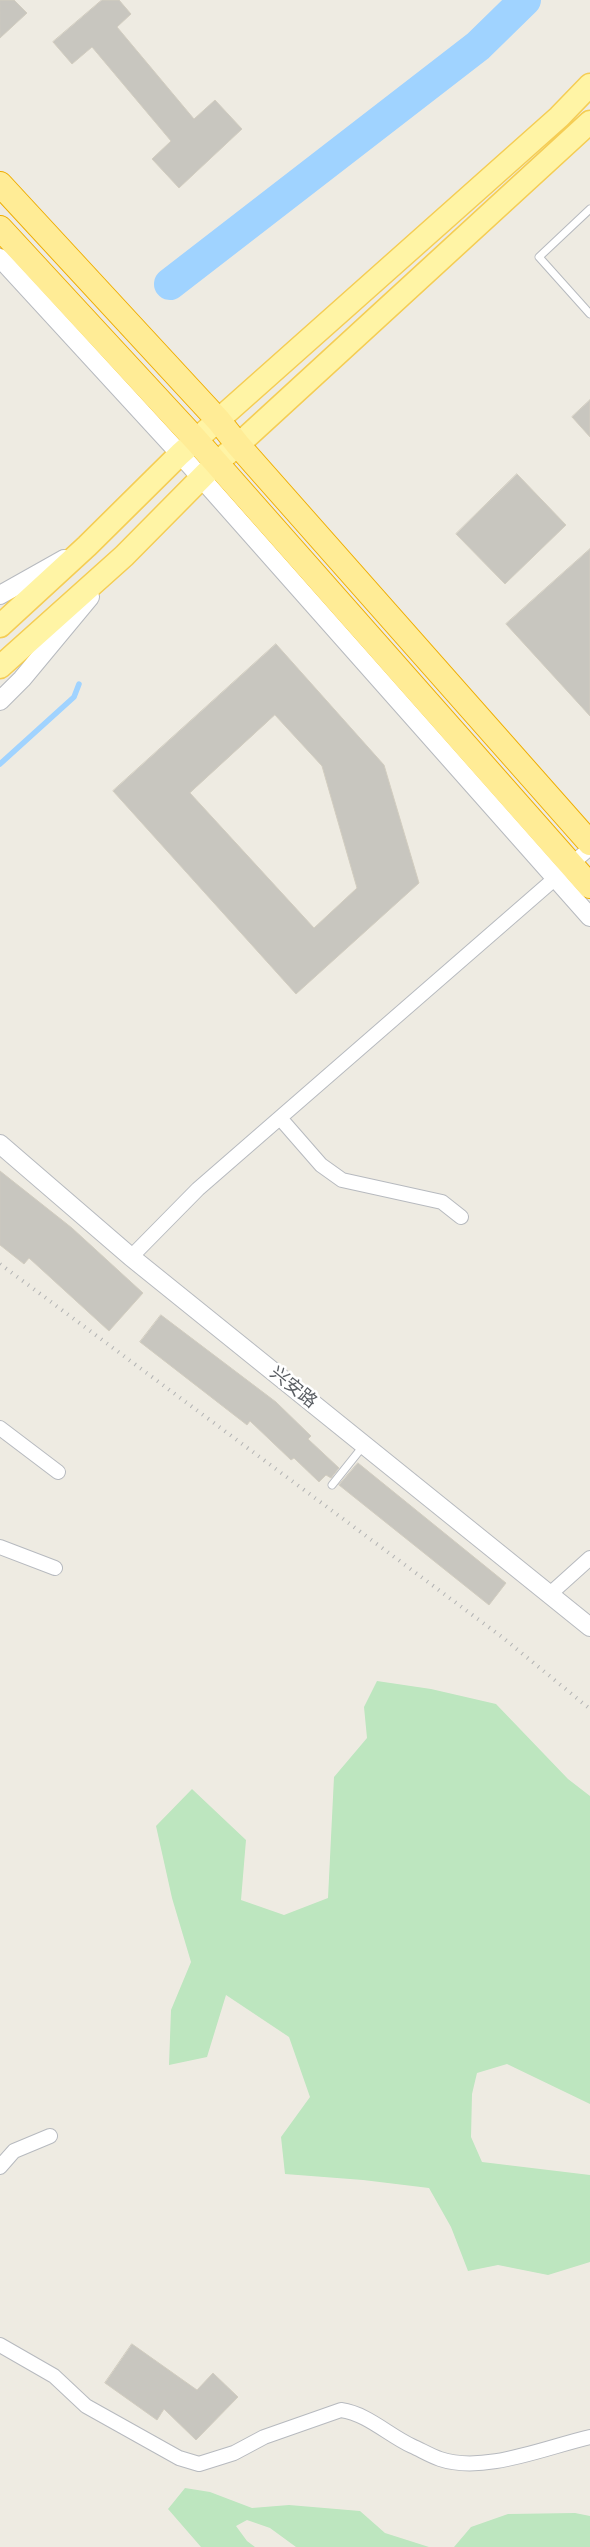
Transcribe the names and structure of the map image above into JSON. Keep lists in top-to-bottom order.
{
  "streets": {
    "street": ["兴安路"]
  }
}
